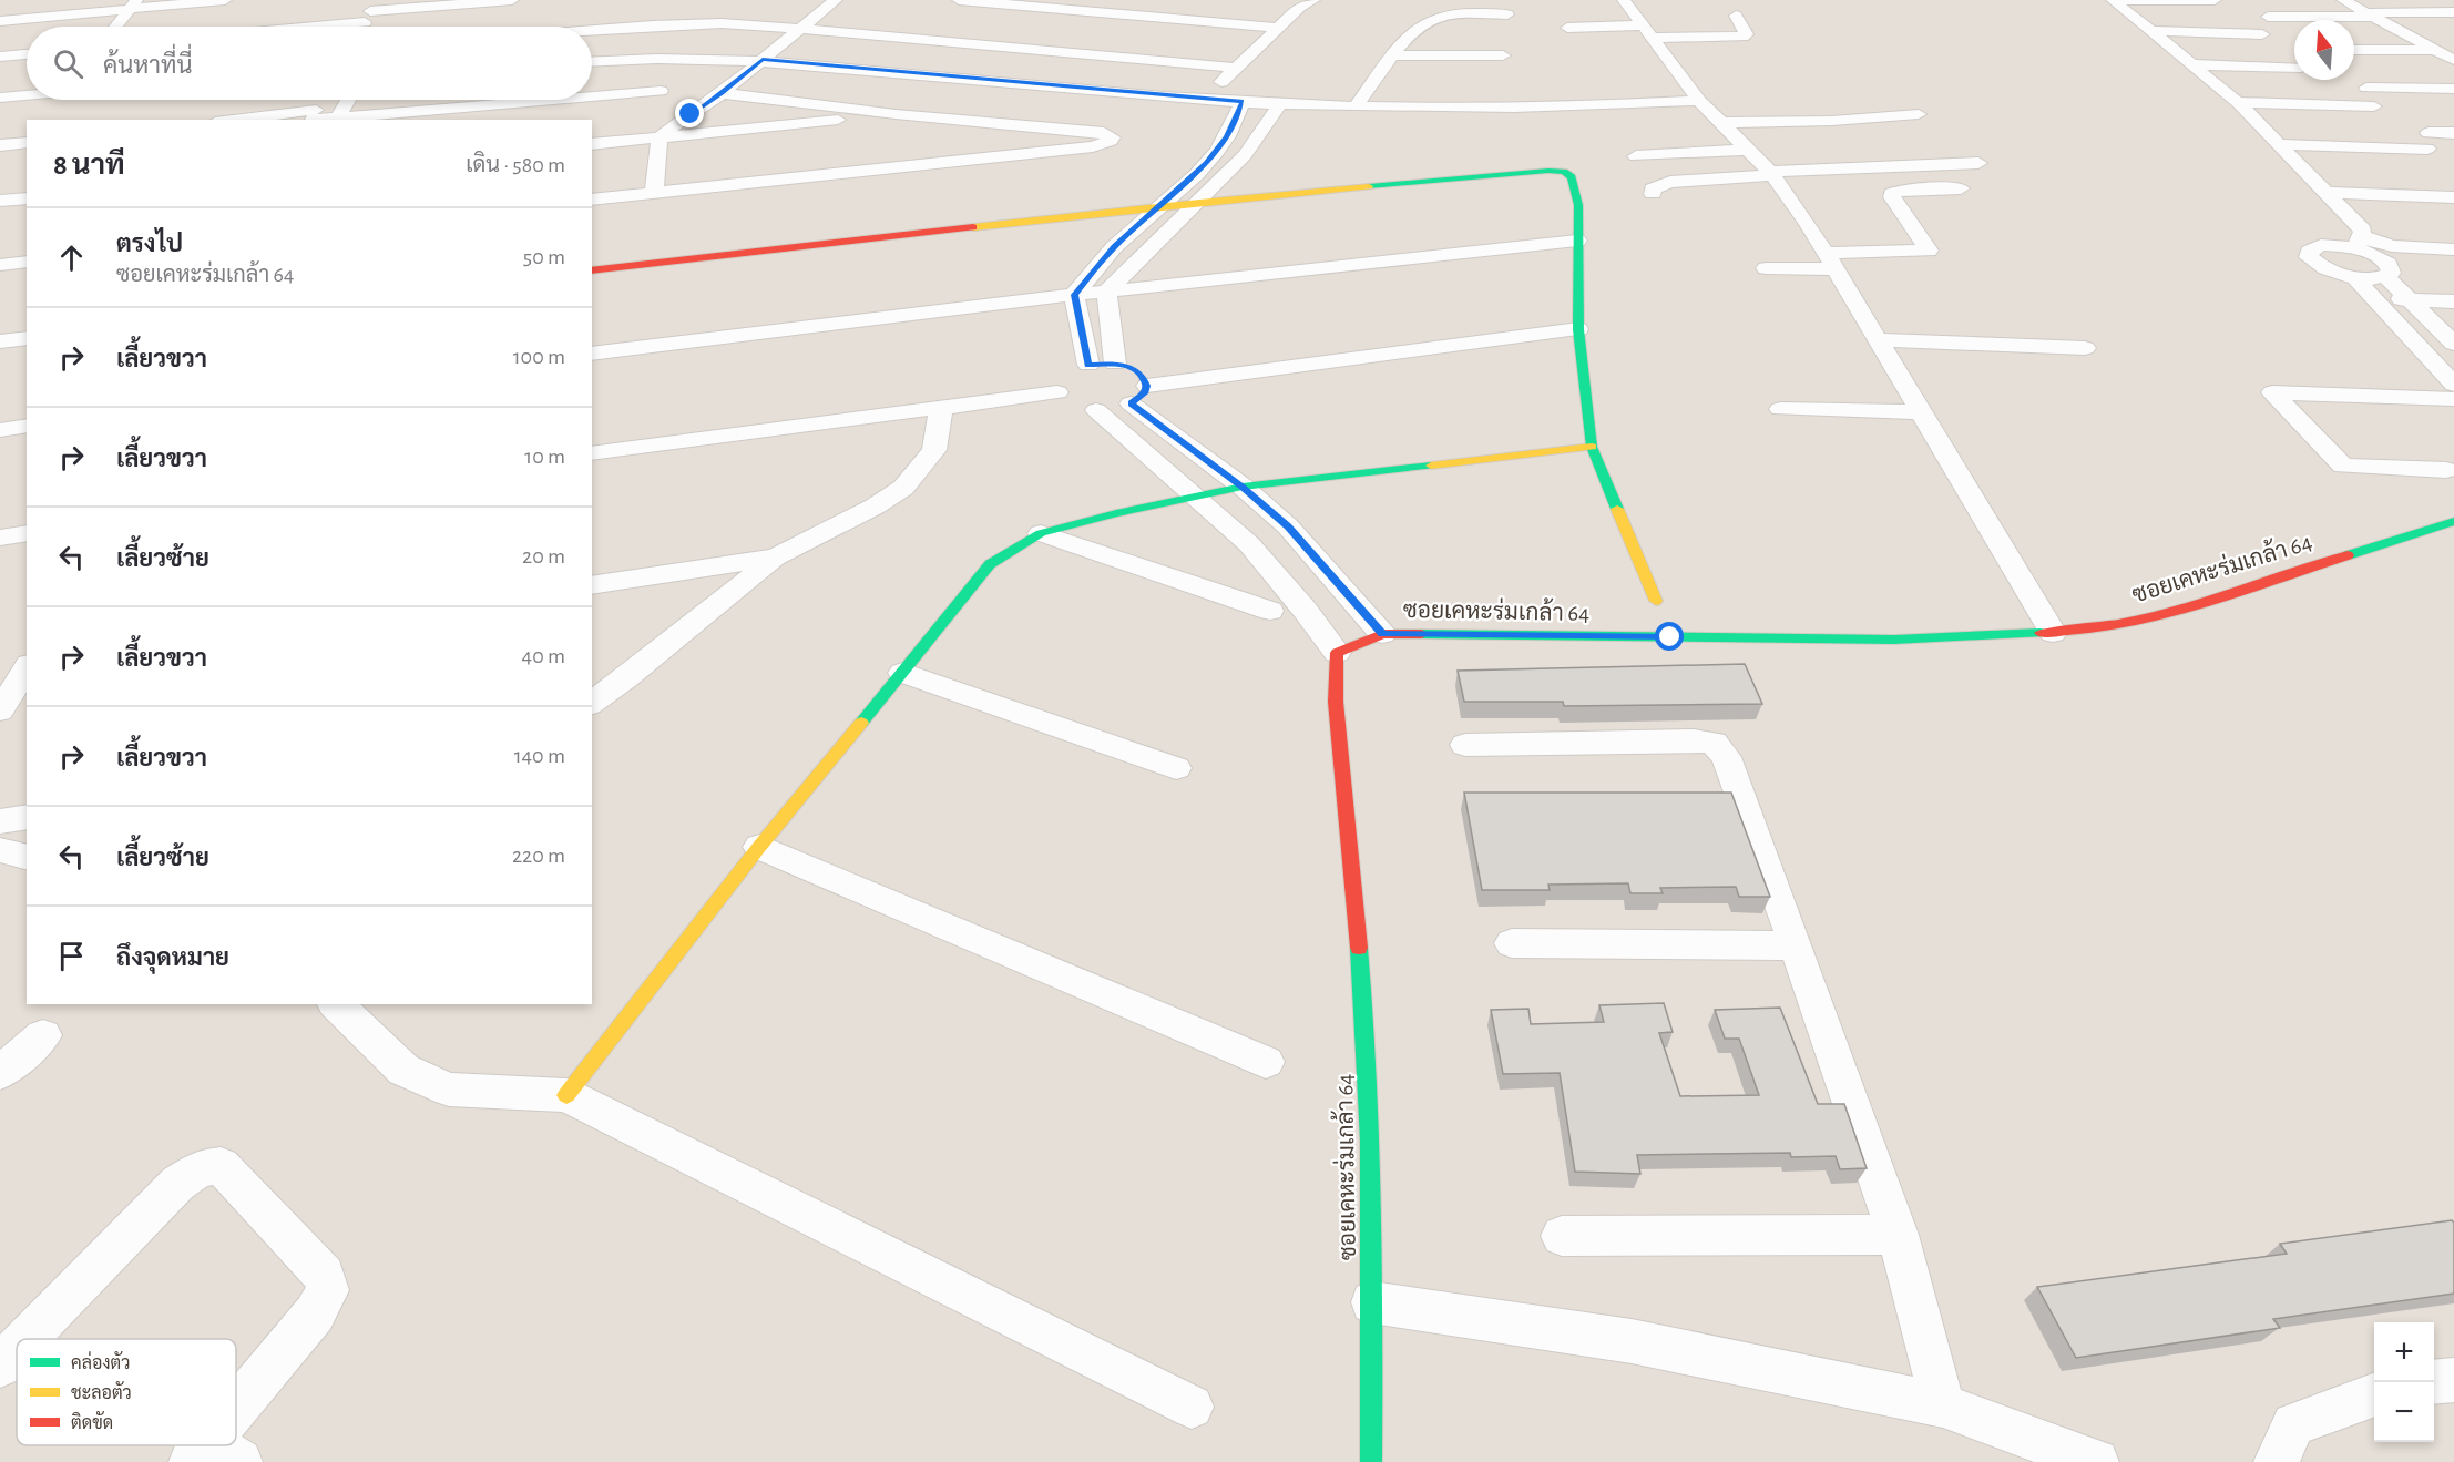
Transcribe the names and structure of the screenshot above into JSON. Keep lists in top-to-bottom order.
{
  "streets": {
    "street": ["ซอยเคหะร่มเกล้า 64"]
  },
  "legend": ["คล่องตัว", "ชะลอตัว", "ติดขัด"],
  "north": "top",
  "page": {
    "search": "ค้นหาที่นี่",
    "heading": ["8 นาที", "เดิน · 580 m"],
    "list": [
      ["ตรงไป", "ซอยเคหะร่มเกล้า 64", "50 m"],
      ["เลี้ยวขวา", "100 m"],
      ["เลี้ยวขวา", "10 m"],
      ["เลี้ยวซ้าย", "20 m"],
      ["เลี้ยวขวา", "40 m"],
      ["เลี้ยวขวา", "140 m"],
      ["เลี้ยวซ้าย", "220 m"],
      "ถึงจุดหมาย"
    ],
    "map_buttons": ["+", "−"]
  }
}
